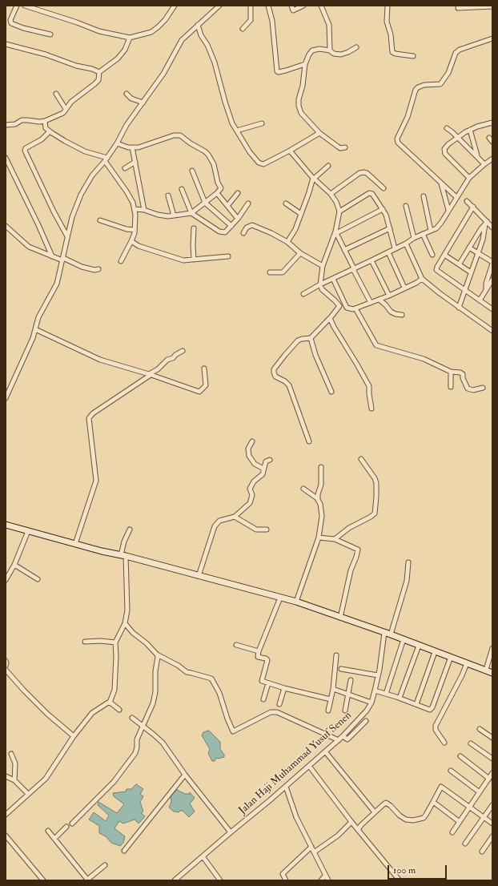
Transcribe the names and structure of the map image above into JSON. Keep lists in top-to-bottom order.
{
  "streets": {
    "street": ["Jalan Haji Muhammad Yusuf Senen"]
  },
  "scale_bar": "100 m"
}
